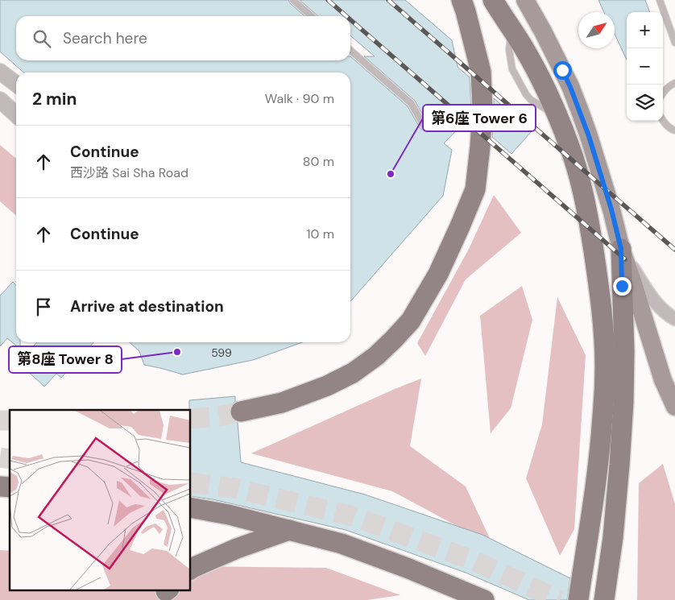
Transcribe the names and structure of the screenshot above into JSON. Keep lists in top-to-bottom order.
{
  "places": ["第6座 Tower 6", "第8座 Tower 8"],
  "house_numbers": ["599"],
  "north": "top right",
  "page": {
    "map_buttons": ["+", "−"],
    "search": "Search here",
    "heading": ["2 min", "Walk · 90 m"],
    "list": [
      ["Continue", "西沙路 Sai Sha Road", "80 m"],
      ["Continue", "10 m"],
      "Arrive at destination"
    ]
  }
}
